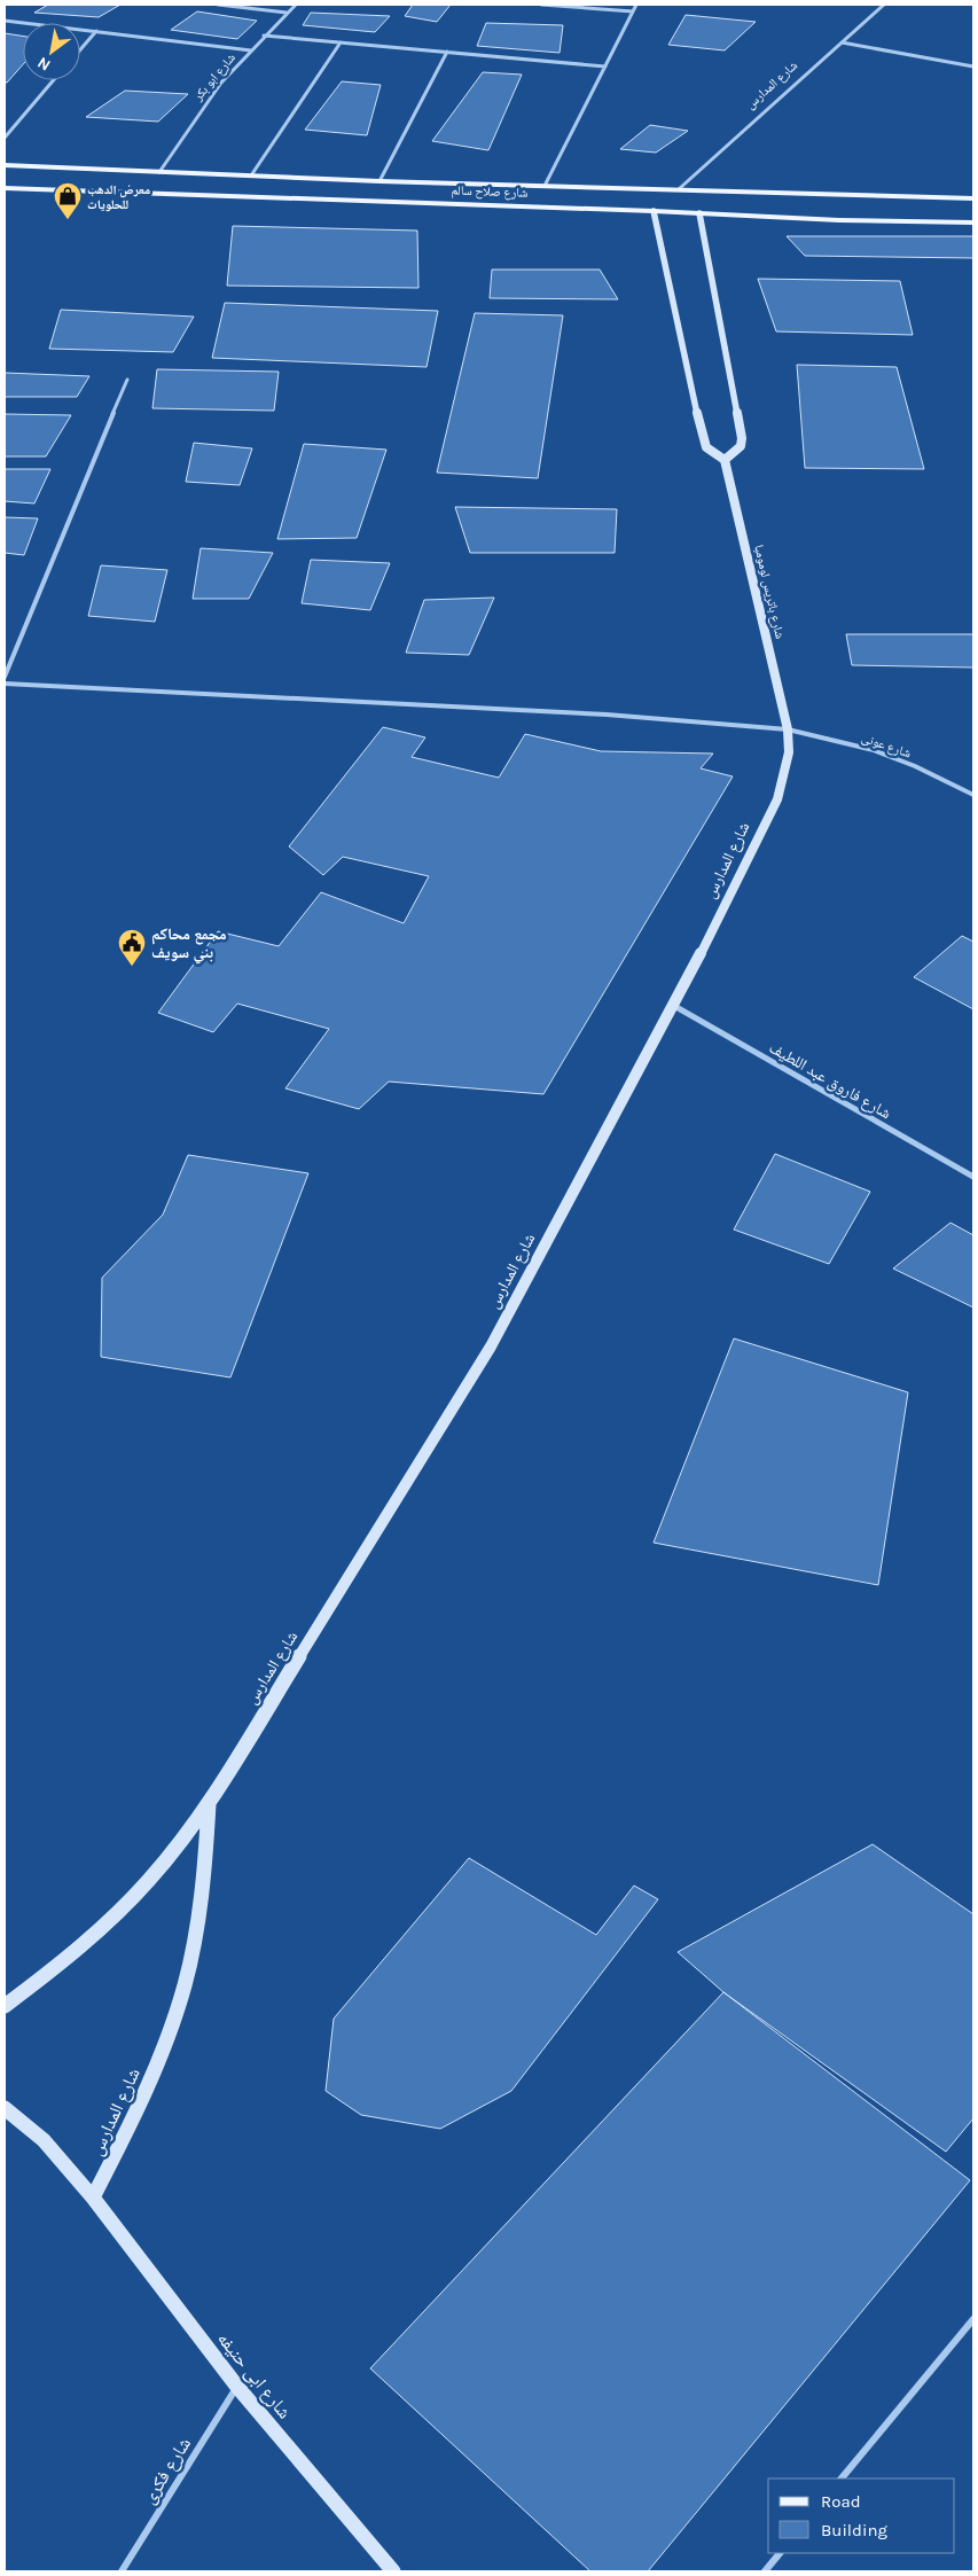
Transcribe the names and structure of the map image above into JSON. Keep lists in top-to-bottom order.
{
  "streets": {
    "main road": ["شارع صلاح سالم"],
    "street": [
      "شارع ابو بكر",
      "شارع المدارس",
      "شارع باتريس لومومبا",
      "شارع عونى",
      "شارع فاروق عبد اللطيف",
      "شارع ابى حنيفه",
      "شارع فكرى"
    ]
  },
  "crossings": [
    ["شارع ابو بكر", "شارع صلاح سالم"],
    ["شارع المدارس", "شارع صلاح سالم"],
    ["شارع المدارس", "شارع باتريس لومومبا"],
    ["شارع المدارس", "شارع عونى"],
    ["شارع المدارس", "شارع فاروق عبد اللطيف"],
    ["شارع المدارس", "شارع ابى حنيفه"],
    ["شارع باتريس لومومبا", "شارع عونى"],
    ["شارع ابى حنيفه", "شارع فكرى"]
  ],
  "places": {
    "shop": ["معرض الدهب للحلويات"],
    "public building": ["مجمع محاكم بني سويف"]
  },
  "legend": ["Road", "Building"],
  "north": "bottom left"
}
